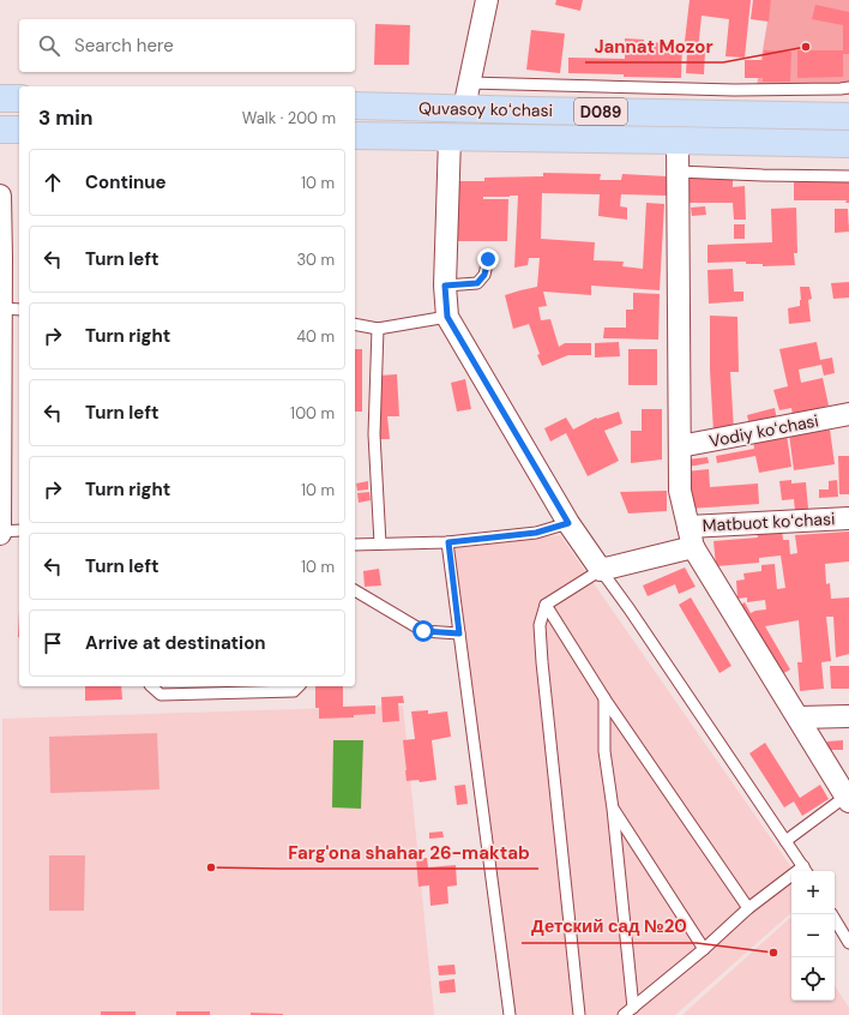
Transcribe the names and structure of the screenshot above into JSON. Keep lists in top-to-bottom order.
{
  "streets": {
    "main road": ["Quvasoy koʻchasi", "D089"],
    "street": ["Vodiy koʻchasi", "Matbuot koʻchasi"]
  },
  "places": ["Jannat Mozor", "Farg'ona shahar 26-maktab", "Детский сад №20"],
  "page": {
    "search": "Search here",
    "heading": ["3 min", "Walk · 200 m"],
    "list": [
      ["Continue", "10 m"],
      ["Turn left", "30 m"],
      ["Turn right", "40 m"],
      ["Turn left", "100 m"],
      ["Turn right", "10 m"],
      ["Turn left", "10 m"],
      "Arrive at destination"
    ],
    "map_buttons": ["+", "−"]
  }
}
